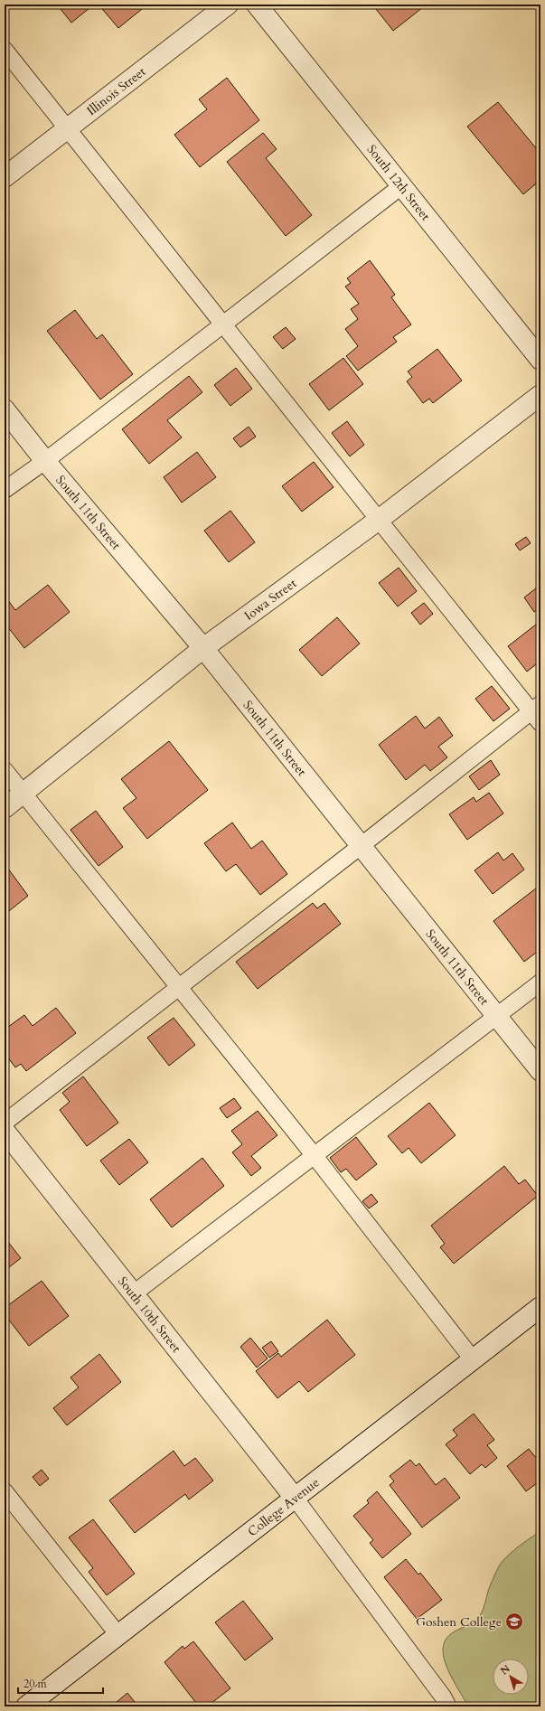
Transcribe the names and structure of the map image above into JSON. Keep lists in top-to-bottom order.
{
  "streets": {
    "street": [
      "Illinois Street",
      "South 12th Street",
      "South 11th Street",
      "Iowa Street",
      "South 10th Street",
      "College Avenue"
    ]
  },
  "crossings": [
    ["South 11th Street", "Iowa Street"],
    ["South 10th Street", "College Avenue"]
  ],
  "places": {
    "school or university": ["Goshen College"]
  },
  "scale_bar": "20 m",
  "north": "top left"
}
